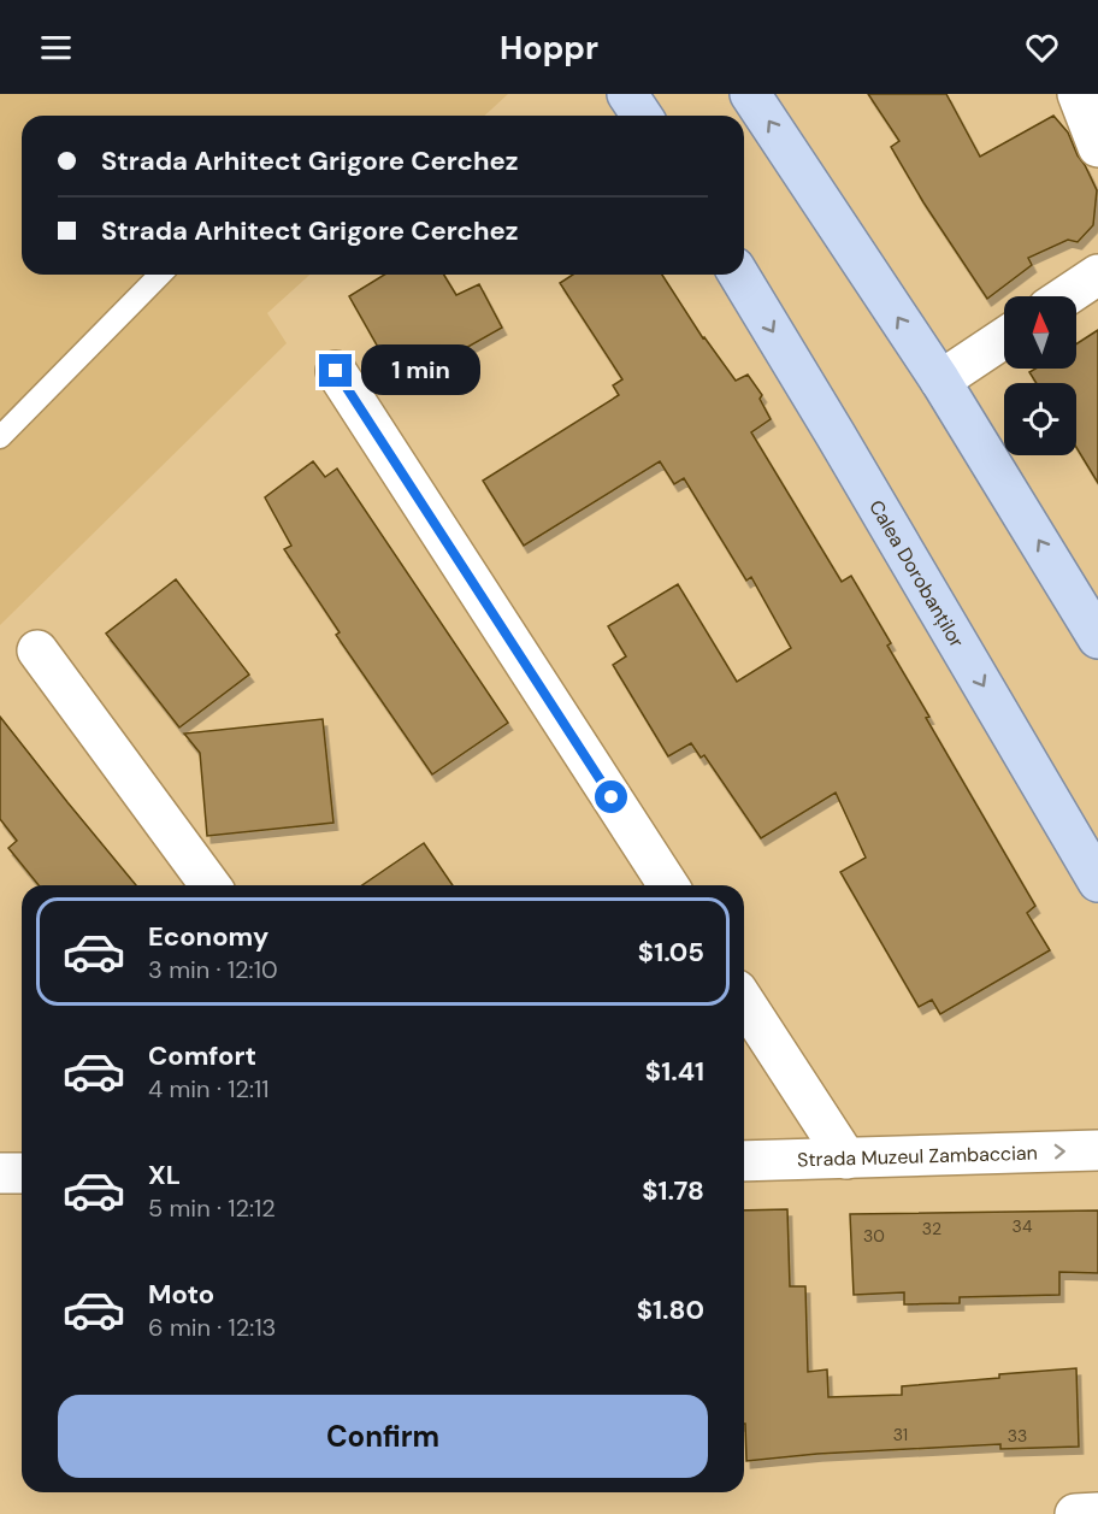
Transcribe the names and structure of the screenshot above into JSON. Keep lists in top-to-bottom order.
{
  "streets": {
    "main road": ["Calea Dorobanților"],
    "street": ["Strada Muzeul Zambaccian"]
  },
  "one_way": ["Strada Muzeul Zambaccian"],
  "house_numbers": [
    "34",
    "32",
    "30",
    "31",
    "33"
  ],
  "north": "top",
  "page": {
    "header": "Hoppr",
    "banner": ["Strada Arhitect Grigore Cerchez", "Strada Arhitect Grigore Cerchez"],
    "bubble": "1 min",
    "list": [
      {
        "name": "Economy",
        "note": "3 min · 12:10",
        "value": "$1.05"
      },
      {
        "name": "Comfort",
        "note": "4 min · 12:11",
        "value": "$1.41"
      },
      {
        "name": "XL",
        "note": "5 min · 12:12",
        "value": "$1.78"
      },
      {
        "name": "Moto",
        "note": "6 min · 12:13",
        "value": "$1.80"
      }
    ],
    "buttons": "Confirm"
  }
}
